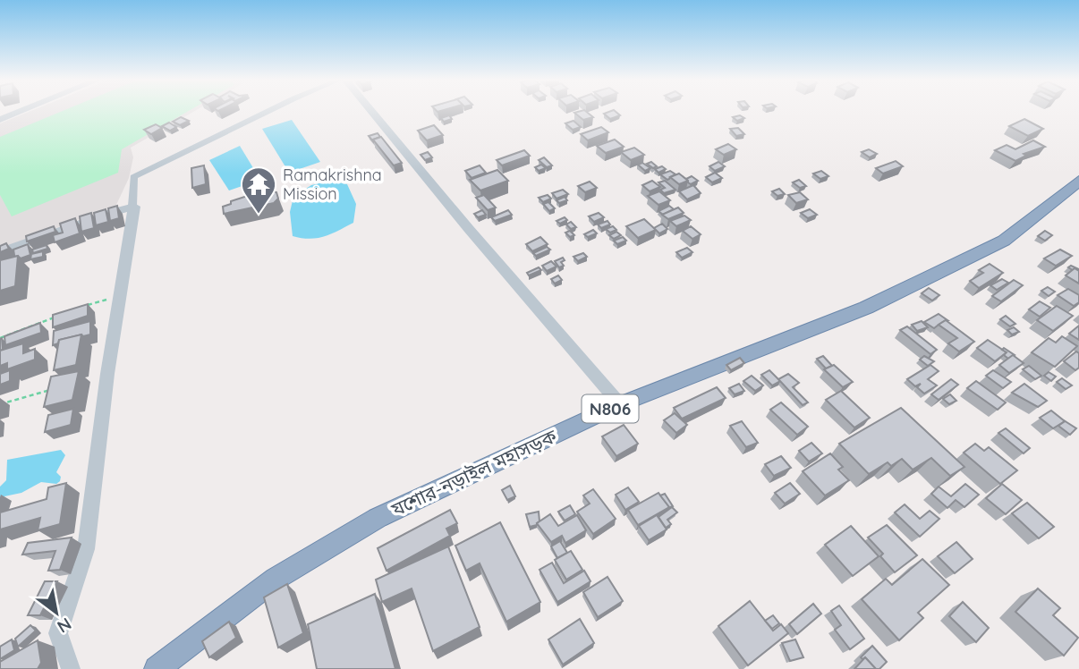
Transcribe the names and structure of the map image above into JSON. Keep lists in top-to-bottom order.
{
  "streets": {
    "highway": ["N806", "যশোর-নড়াইল মহাসড়ক"]
  },
  "places": {
    "temple": ["Ramakrishna Mission"]
  },
  "north": "bottom right"
}
